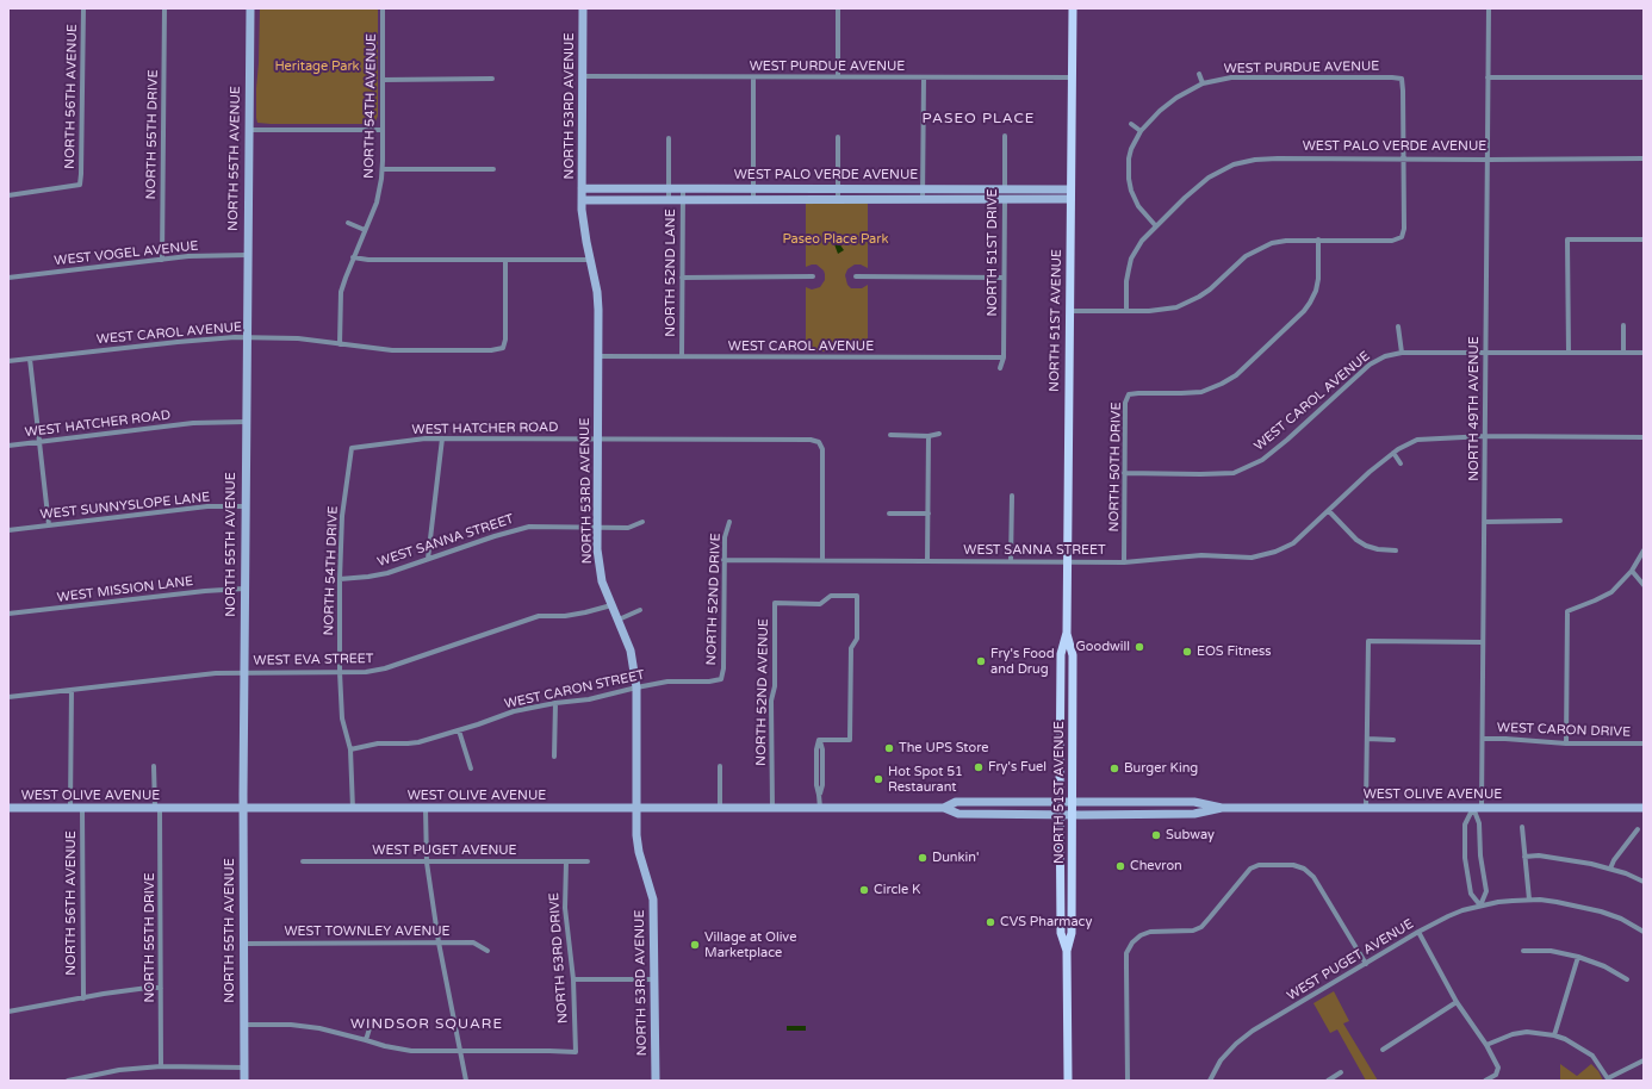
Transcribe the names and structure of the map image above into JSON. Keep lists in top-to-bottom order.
{
  "streets": {
    "main road": ["NORTH 51ST AVENUE"],
    "street": [
      "WEST PURDUE AVENUE",
      "NORTH 56TH AVENUE",
      "NORTH 54TH AVENUE",
      "NORTH 53RD AVENUE",
      "NORTH 55TH DRIVE",
      "WEST PALO VERDE AVENUE",
      "NORTH 55TH AVENUE",
      "NORTH 51ST DRIVE",
      "WEST VOGEL AVENUE",
      "NORTH 52ND LANE",
      "WEST CAROL AVENUE",
      "NORTH 49TH AVENUE",
      "WEST HATCHER ROAD",
      "NORTH 50TH DRIVE",
      "WEST SUNNYSLOPE LANE",
      "WEST SANNA STREET",
      "NORTH 54TH DRIVE",
      "WEST MISSION LANE",
      "NORTH 52ND DRIVE",
      "WEST EVA STREET",
      "WEST CARON STREET",
      "NORTH 52ND AVENUE",
      "WEST CARON DRIVE",
      "WEST OLIVE AVENUE",
      "WEST PUGET AVENUE",
      "WEST TOWNLEY AVENUE",
      "NORTH 53RD DRIVE"
    ]
  },
  "crossings": [
    ["WEST PURDUE AVENUE", "NORTH 53RD AVENUE"],
    ["WEST PURDUE AVENUE", "WEST PALO VERDE AVENUE"],
    ["WEST PURDUE AVENUE", "NORTH 51ST AVENUE"],
    ["NORTH 56TH AVENUE", "WEST OLIVE AVENUE"],
    ["NORTH 54TH AVENUE", "WEST CAROL AVENUE"],
    ["NORTH 53RD AVENUE", "WEST PALO VERDE AVENUE"],
    ["NORTH 53RD AVENUE", "WEST CAROL AVENUE"],
    ["NORTH 53RD AVENUE", "WEST HATCHER ROAD"],
    ["NORTH 53RD AVENUE", "WEST SANNA STREET"],
    ["NORTH 53RD AVENUE", "WEST EVA STREET"],
    ["NORTH 53RD AVENUE", "WEST CARON STREET"],
    ["NORTH 53RD AVENUE", "WEST OLIVE AVENUE"],
    ["NORTH 55TH DRIVE", "WEST VOGEL AVENUE"],
    ["NORTH 55TH DRIVE", "WEST OLIVE AVENUE"],
    ["WEST PALO VERDE AVENUE", "NORTH 51ST DRIVE"],
    ["WEST PALO VERDE AVENUE", "NORTH 52ND LANE"],
    ["WEST PALO VERDE AVENUE", "NORTH 51ST AVENUE"],
    ["WEST PALO VERDE AVENUE", "NORTH 49TH AVENUE"],
    ["NORTH 55TH AVENUE", "WEST VOGEL AVENUE"],
    ["NORTH 55TH AVENUE", "WEST CAROL AVENUE"],
    ["NORTH 55TH AVENUE", "WEST HATCHER ROAD"],
    ["NORTH 55TH AVENUE", "WEST SUNNYSLOPE LANE"],
    ["NORTH 55TH AVENUE", "WEST MISSION LANE"],
    ["NORTH 55TH AVENUE", "WEST EVA STREET"],
    ["NORTH 55TH AVENUE", "WEST OLIVE AVENUE"],
    ["NORTH 55TH AVENUE", "WEST TOWNLEY AVENUE"],
    ["NORTH 51ST DRIVE", "WEST CAROL AVENUE"],
    ["NORTH 52ND LANE", "WEST CAROL AVENUE"],
    ["NORTH 51ST AVENUE", "WEST SANNA STREET"],
    ["NORTH 51ST AVENUE", "WEST OLIVE AVENUE"],
    ["WEST CAROL AVENUE", "NORTH 49TH AVENUE"],
    ["WEST CAROL AVENUE", "NORTH 50TH DRIVE"],
    ["NORTH 49TH AVENUE", "WEST CARON DRIVE"],
    ["NORTH 49TH AVENUE", "WEST OLIVE AVENUE"],
    ["NORTH 49TH AVENUE", "WEST PUGET AVENUE"],
    ["WEST HATCHER ROAD", "WEST SANNA STREET"],
    ["WEST HATCHER ROAD", "NORTH 54TH DRIVE"],
    ["NORTH 50TH DRIVE", "WEST SANNA STREET"],
    ["WEST SANNA STREET", "NORTH 54TH DRIVE"],
    ["WEST SANNA STREET", "NORTH 52ND DRIVE"],
    ["NORTH 54TH DRIVE", "WEST EVA STREET"],
    ["NORTH 54TH DRIVE", "WEST CARON STREET"],
    ["NORTH 54TH DRIVE", "WEST OLIVE AVENUE"],
    ["NORTH 52ND DRIVE", "WEST CARON STREET"],
    ["NORTH 52ND AVENUE", "WEST OLIVE AVENUE"],
    ["WEST PUGET AVENUE", "NORTH 53RD DRIVE"]
  ],
  "districts": ["PASEO PLACE", "WINDSOR SQUARE"],
  "parks": ["Heritage Park", "Paseo Place Park"],
  "places": [
    "Goodwill",
    "EOS Fitness",
    "Fry's Food and Drug",
    "The UPS Store",
    "Fry's Fuel",
    "Burger King",
    "Hot Spot 51 Restaurant",
    "Subway",
    "Dunkin'",
    "Chevron",
    "Circle K",
    "CVS Pharmacy",
    "Village at Olive Marketplace"
  ]
}
